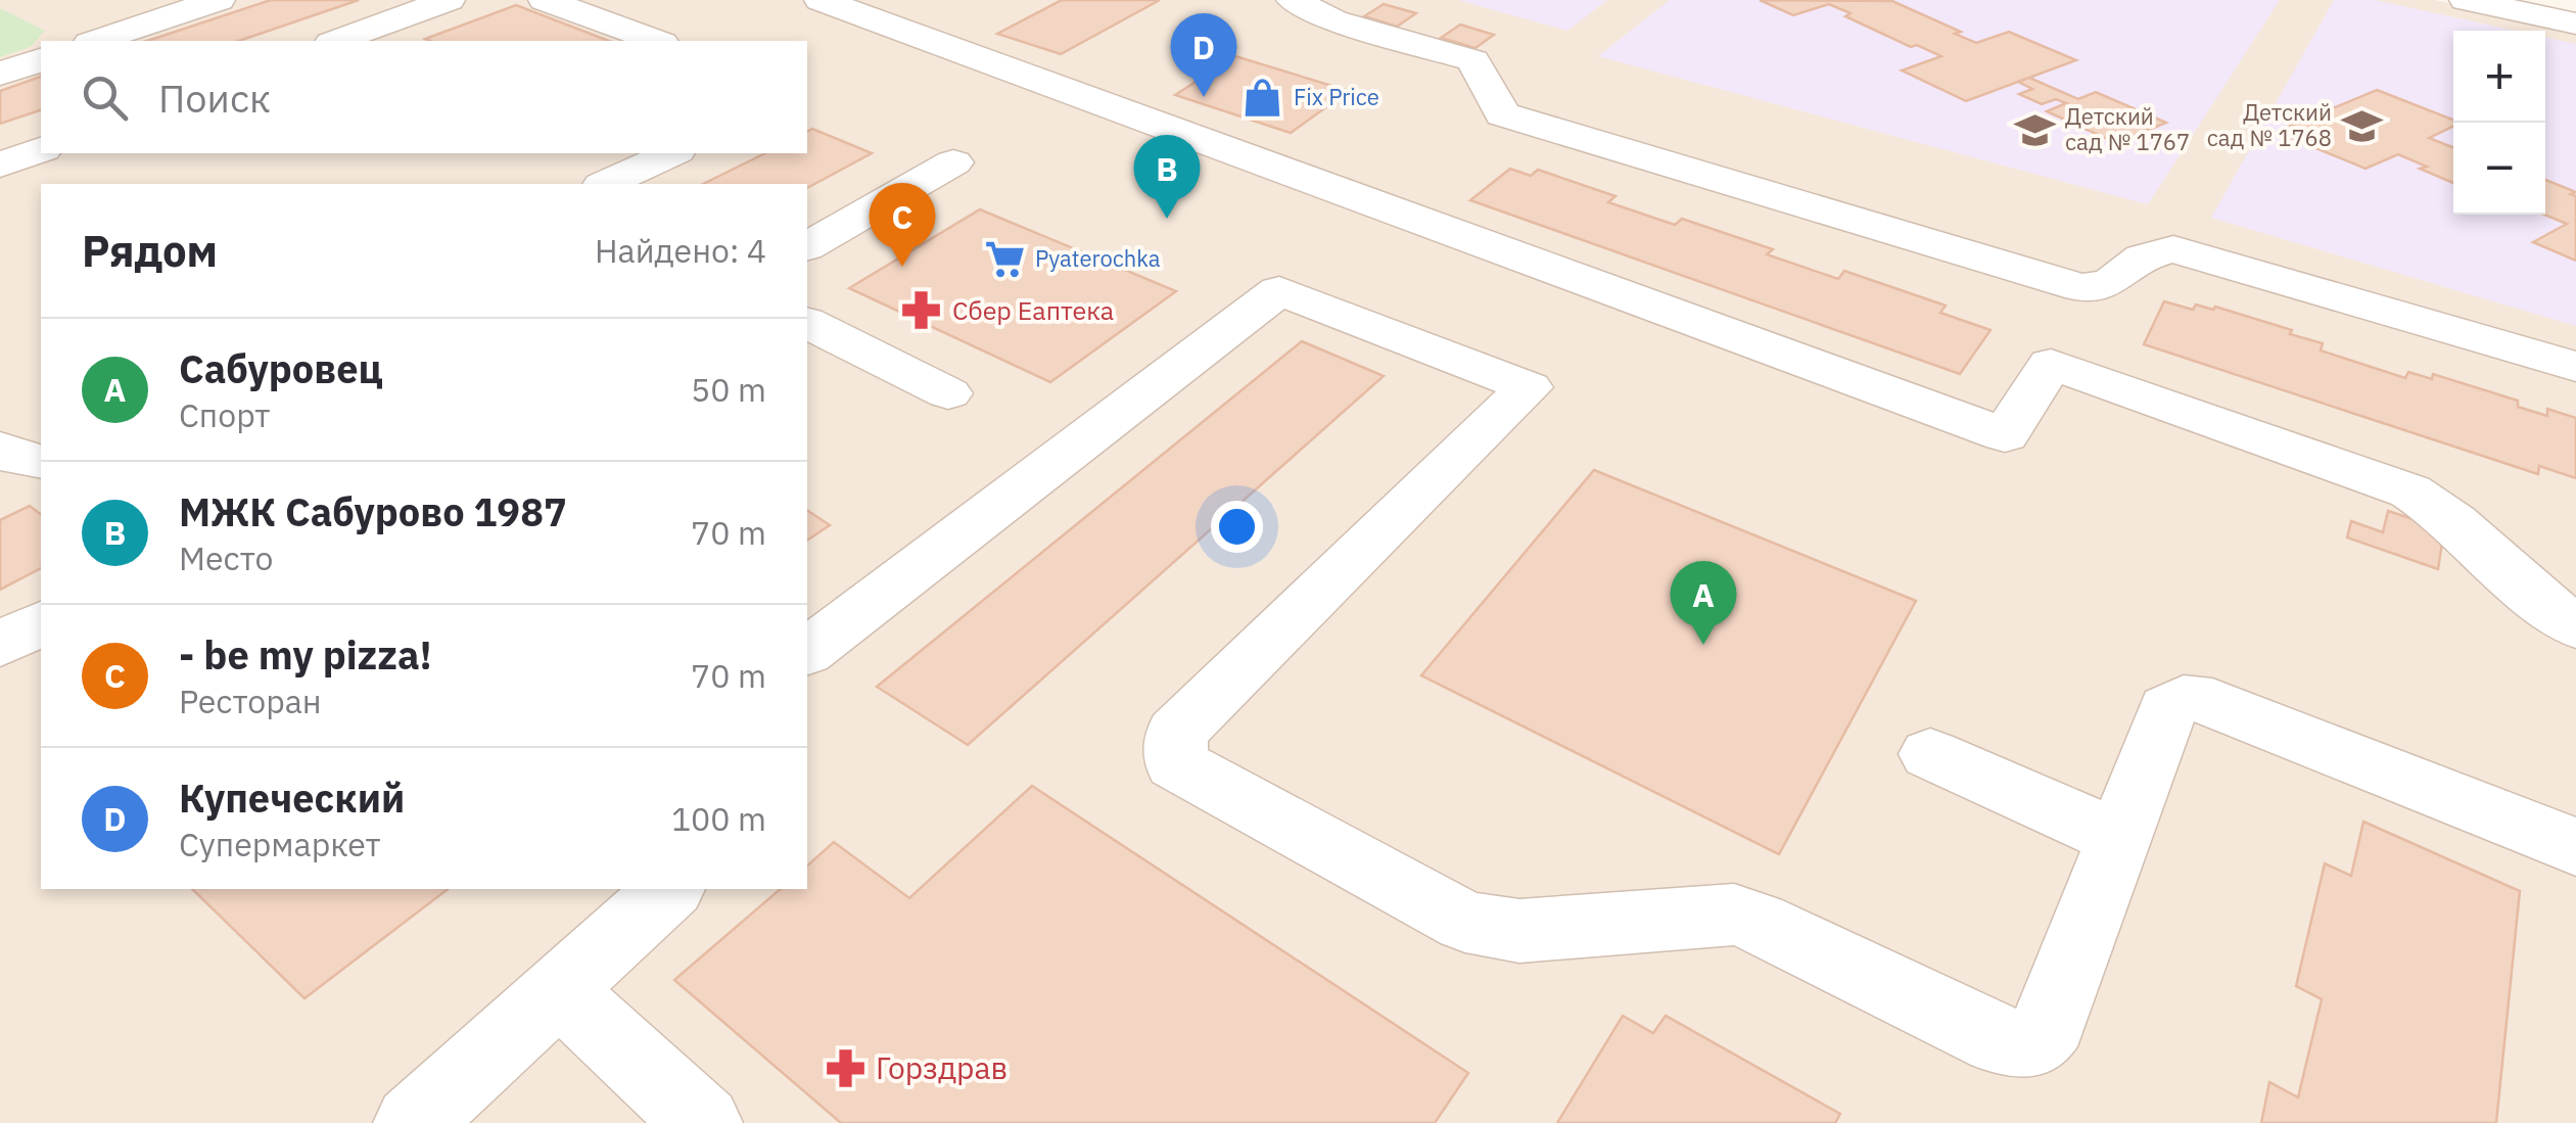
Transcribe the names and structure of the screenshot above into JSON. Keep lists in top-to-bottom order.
{
  "places": {
    "shop": ["Fix Price"],
    "school or university": ["Детский сад № 1768", "Детский сад № 1767"],
    "supermarket": ["Pyaterochka"],
    "pharmacy": ["Сбер Еаптека", "Горздрав"]
  },
  "page": {
    "pins": [
      "D",
      "B",
      "C",
      "A"
    ],
    "map_buttons": ["+", "−"],
    "search": "Поиск",
    "heading": ["Рядом", "Найдено: 4"],
    "list": [
      {
        "mark": "A",
        "name": "Сабуровец",
        "note": "Спорт",
        "value": "50 m"
      },
      {
        "mark": "B",
        "name": "МЖК Сабурово 1987",
        "note": "Место",
        "value": "70 m"
      },
      {
        "mark": "C",
        "name": "- be my pizza!",
        "note": "Ресторан",
        "value": "70 m"
      },
      {
        "mark": "D",
        "name": "Купеческий",
        "note": "Супермаркет",
        "value": "100 m"
      }
    ]
  }
}
